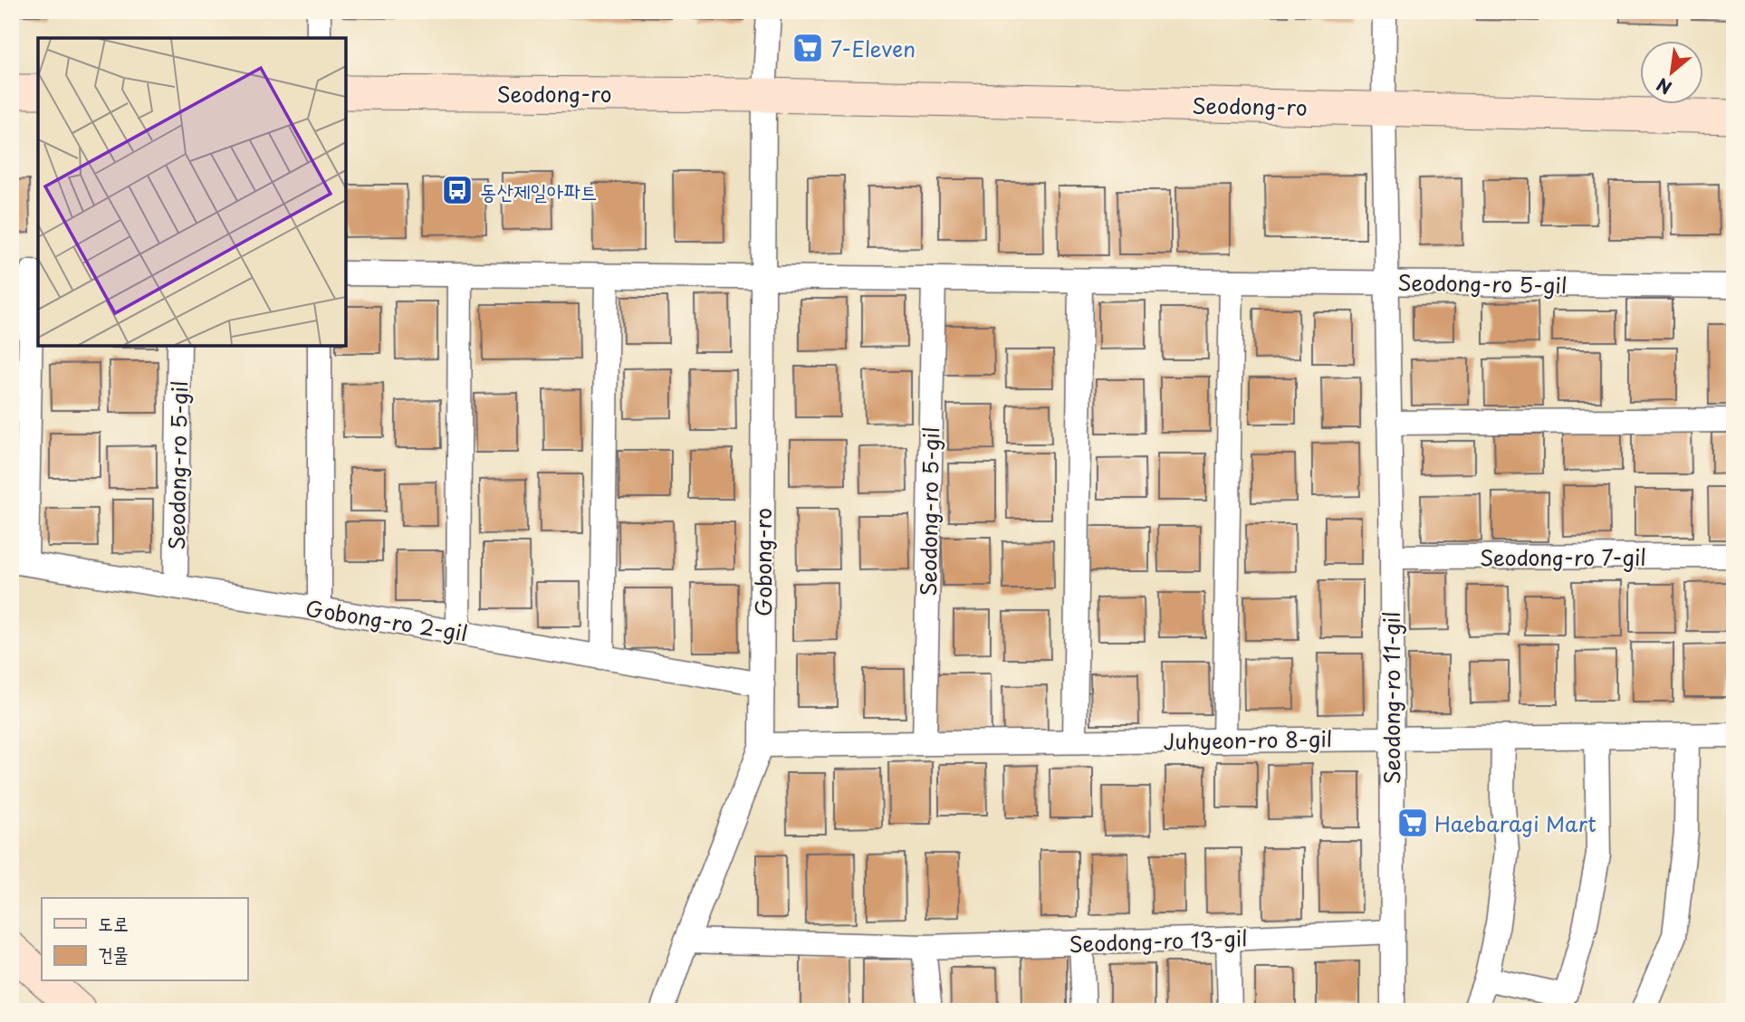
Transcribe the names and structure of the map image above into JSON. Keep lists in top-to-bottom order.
{
  "streets": {
    "street": [
      "Seodong-ro",
      "Seodong-ro 5-gil",
      "Seodong-ro 7-gil",
      "Gobong-ro",
      "Gobong-ro 2-gil",
      "Seodong-ro 11-gil",
      "Juhyeon-ro 8-gil",
      "Seodong-ro 13-gil"
    ]
  },
  "crossings": [
    ["Seodong-ro", "Gobong-ro"],
    ["Seodong-ro", "Seodong-ro 11-gil"],
    ["Seodong-ro 5-gil", "Gobong-ro"],
    ["Seodong-ro 5-gil", "Gobong-ro 2-gil"],
    ["Seodong-ro 5-gil", "Seodong-ro 11-gil"],
    ["Seodong-ro 5-gil", "Juhyeon-ro 8-gil"],
    ["Seodong-ro 7-gil", "Seodong-ro 11-gil"],
    ["Gobong-ro", "Gobong-ro 2-gil"],
    ["Gobong-ro", "Juhyeon-ro 8-gil"],
    ["Gobong-ro", "Seodong-ro 13-gil"],
    ["Seodong-ro 11-gil", "Juhyeon-ro 8-gil"],
    ["Seodong-ro 11-gil", "Seodong-ro 13-gil"]
  ],
  "places": {
    "supermarket": ["7-Eleven", "Haebaragi Mart"],
    "bus stop": ["동산제일아파트"]
  },
  "legend": ["도로", "건물"],
  "north": "bottom left"
}
